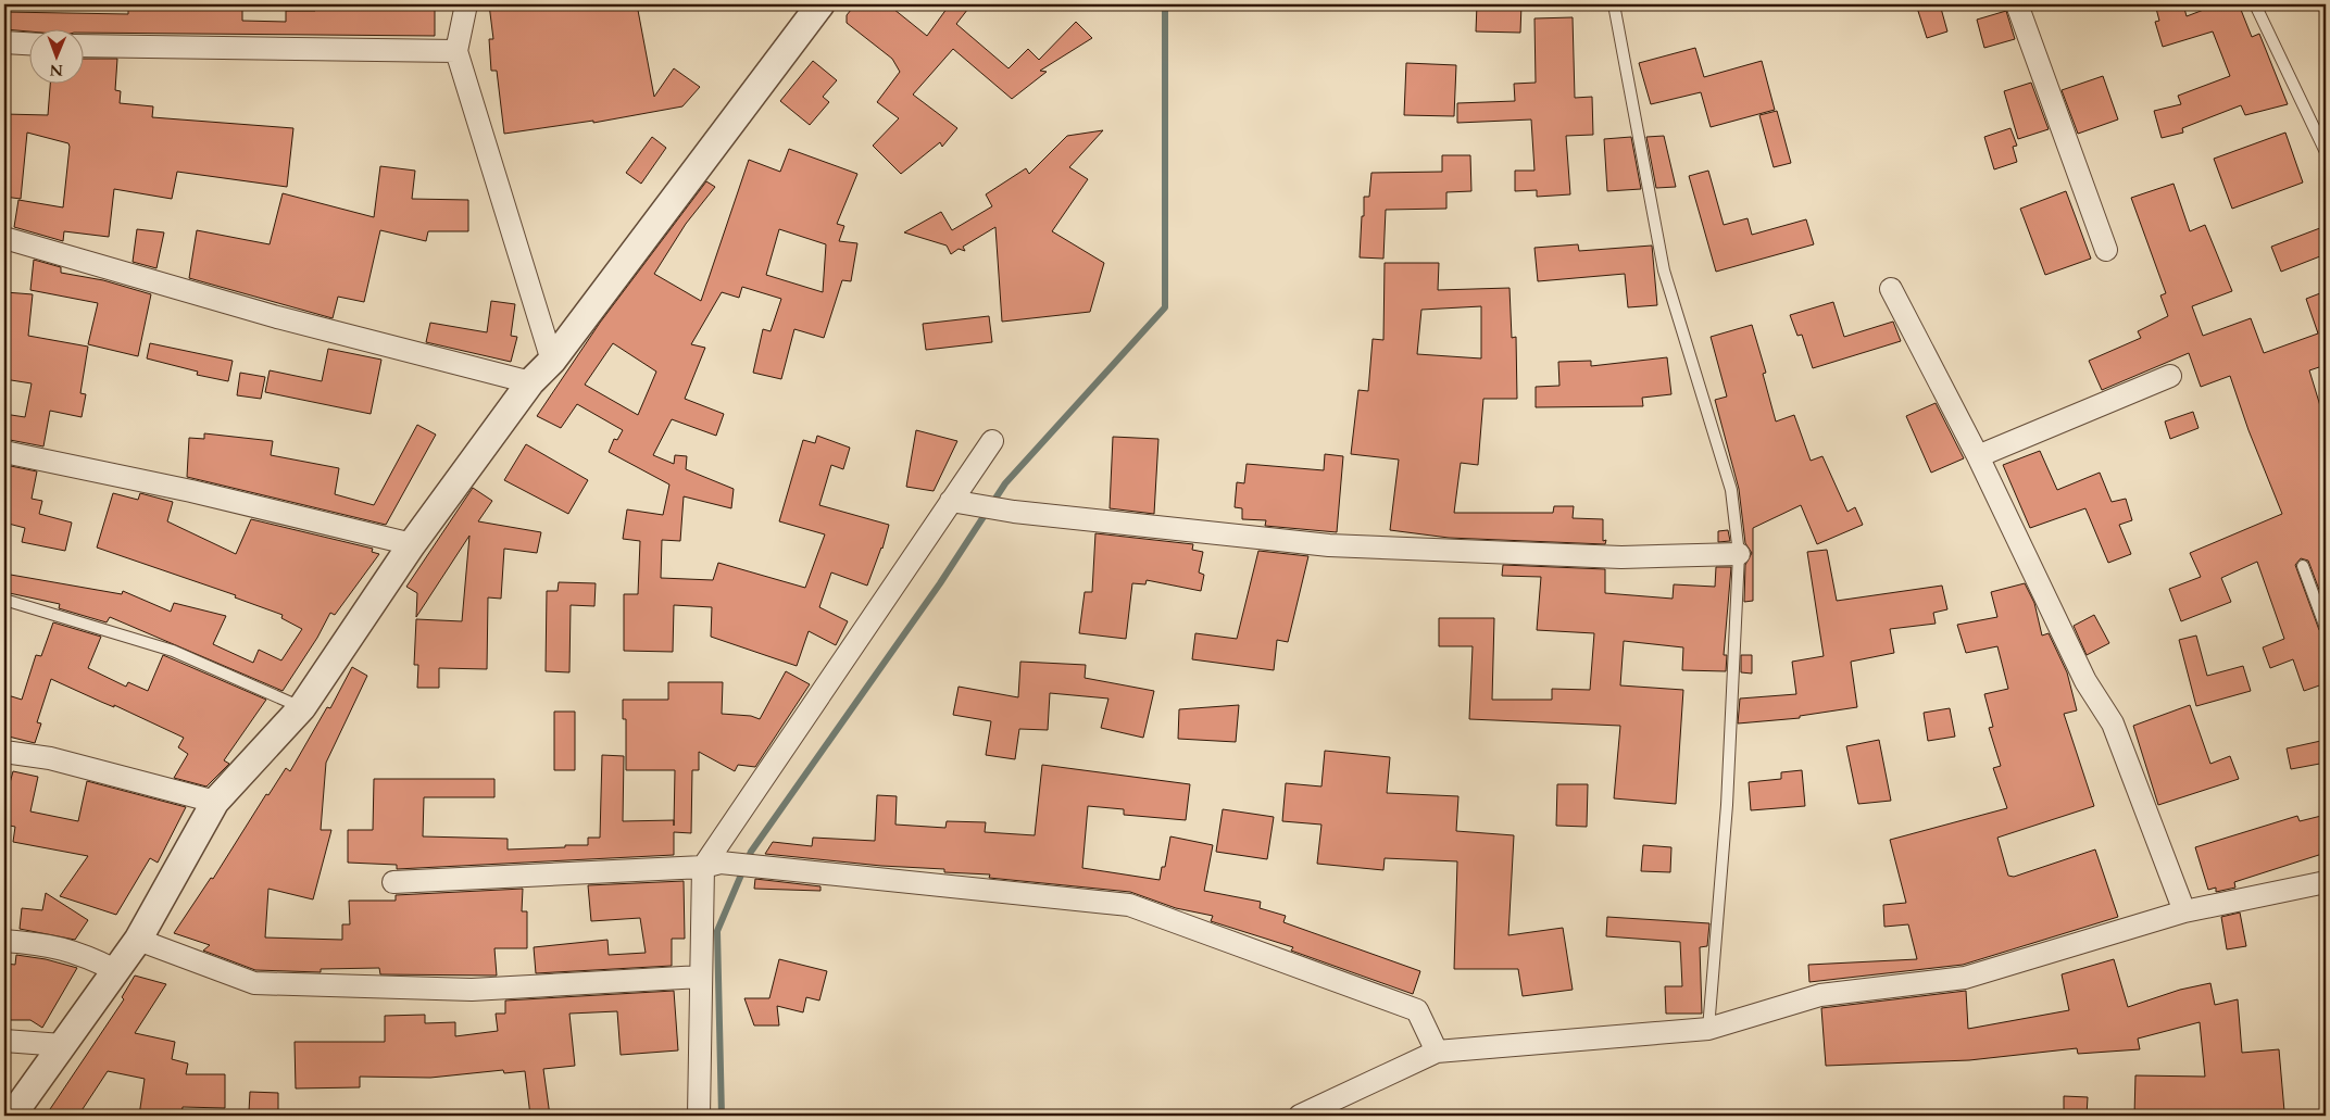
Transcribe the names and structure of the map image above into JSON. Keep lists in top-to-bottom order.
{
  "north": "bottom"
}
